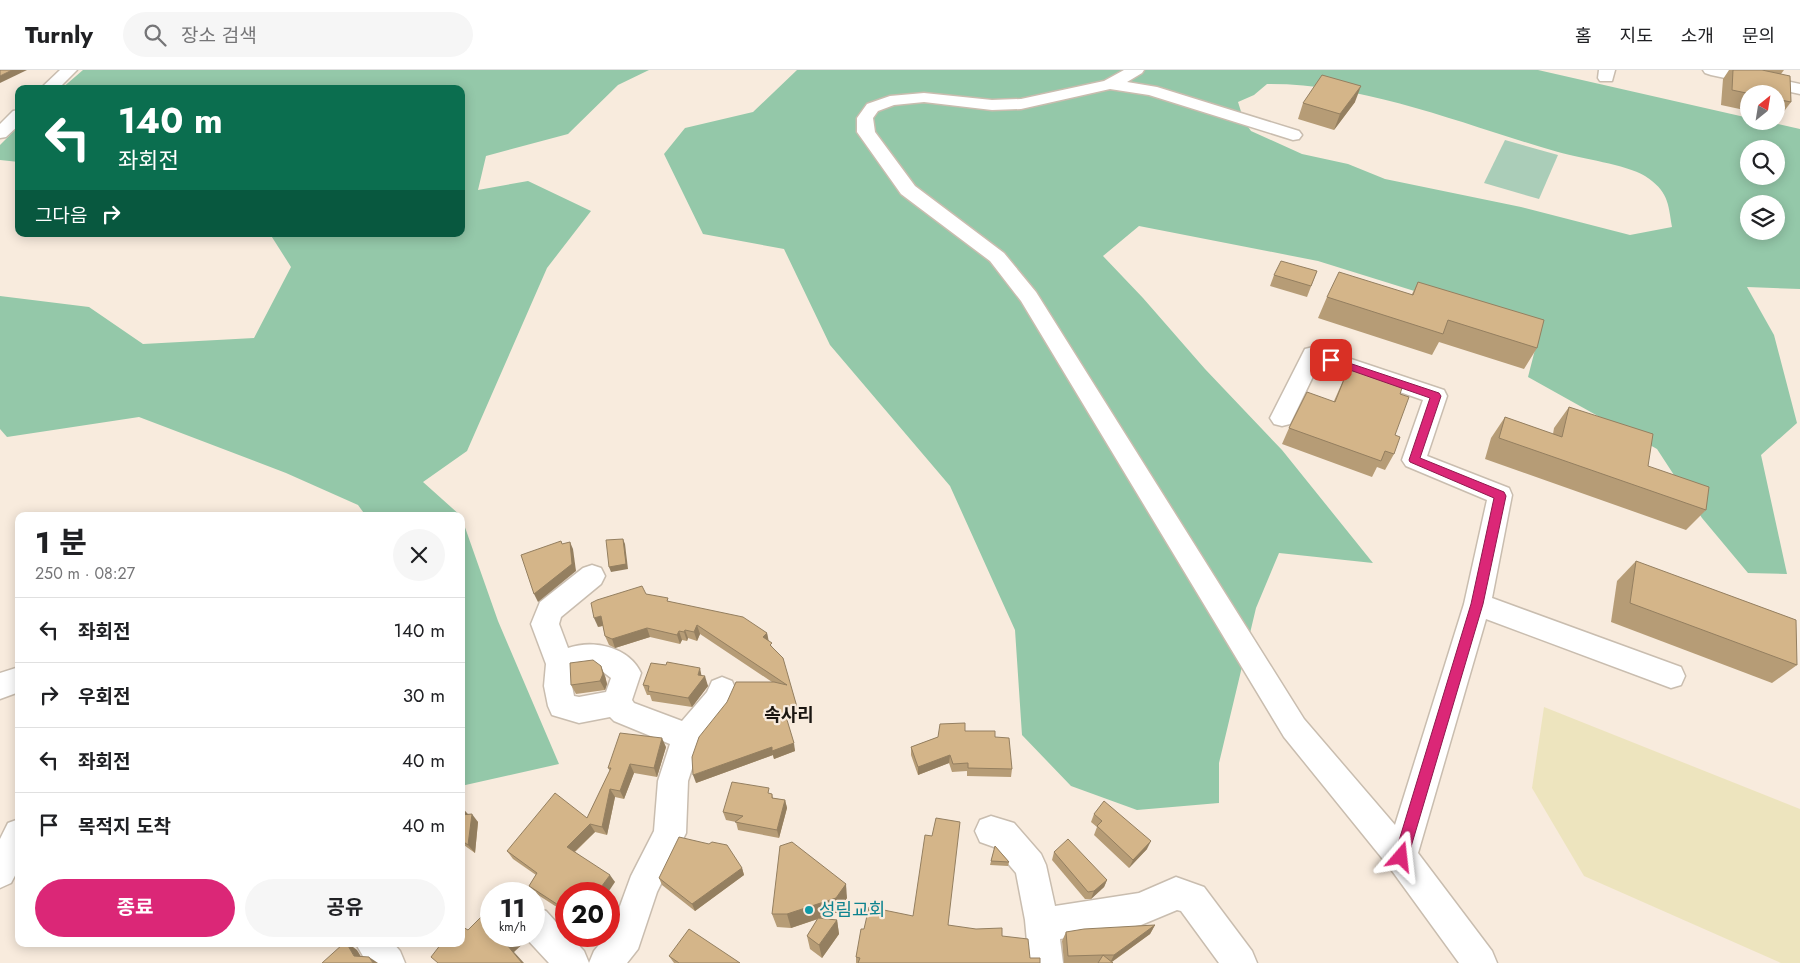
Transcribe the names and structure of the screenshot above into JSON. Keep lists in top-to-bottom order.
{
  "districts": ["속사리"],
  "places": ["성림교회"],
  "north": "top right",
  "page": {
    "header": "Turnly",
    "search": "장소 검색",
    "nav": [
      "홈",
      "지도",
      "소개",
      "문의"
    ],
    "turn": ["140 m", "좌회전"],
    "then": "그다음",
    "heading": ["1 분", "250 m · 08:27"],
    "list": [
      {
        "name": "좌회전",
        "value": "140 m"
      },
      {
        "name": "우회전",
        "value": "30 m"
      },
      {
        "name": "좌회전",
        "value": "40 m"
      },
      {
        "name": "목적지 도착",
        "value": "40 m"
      }
    ],
    "buttons": ["종료", "공유"],
    "speed": "11 km/h",
    "limit": "20"
  }
}
